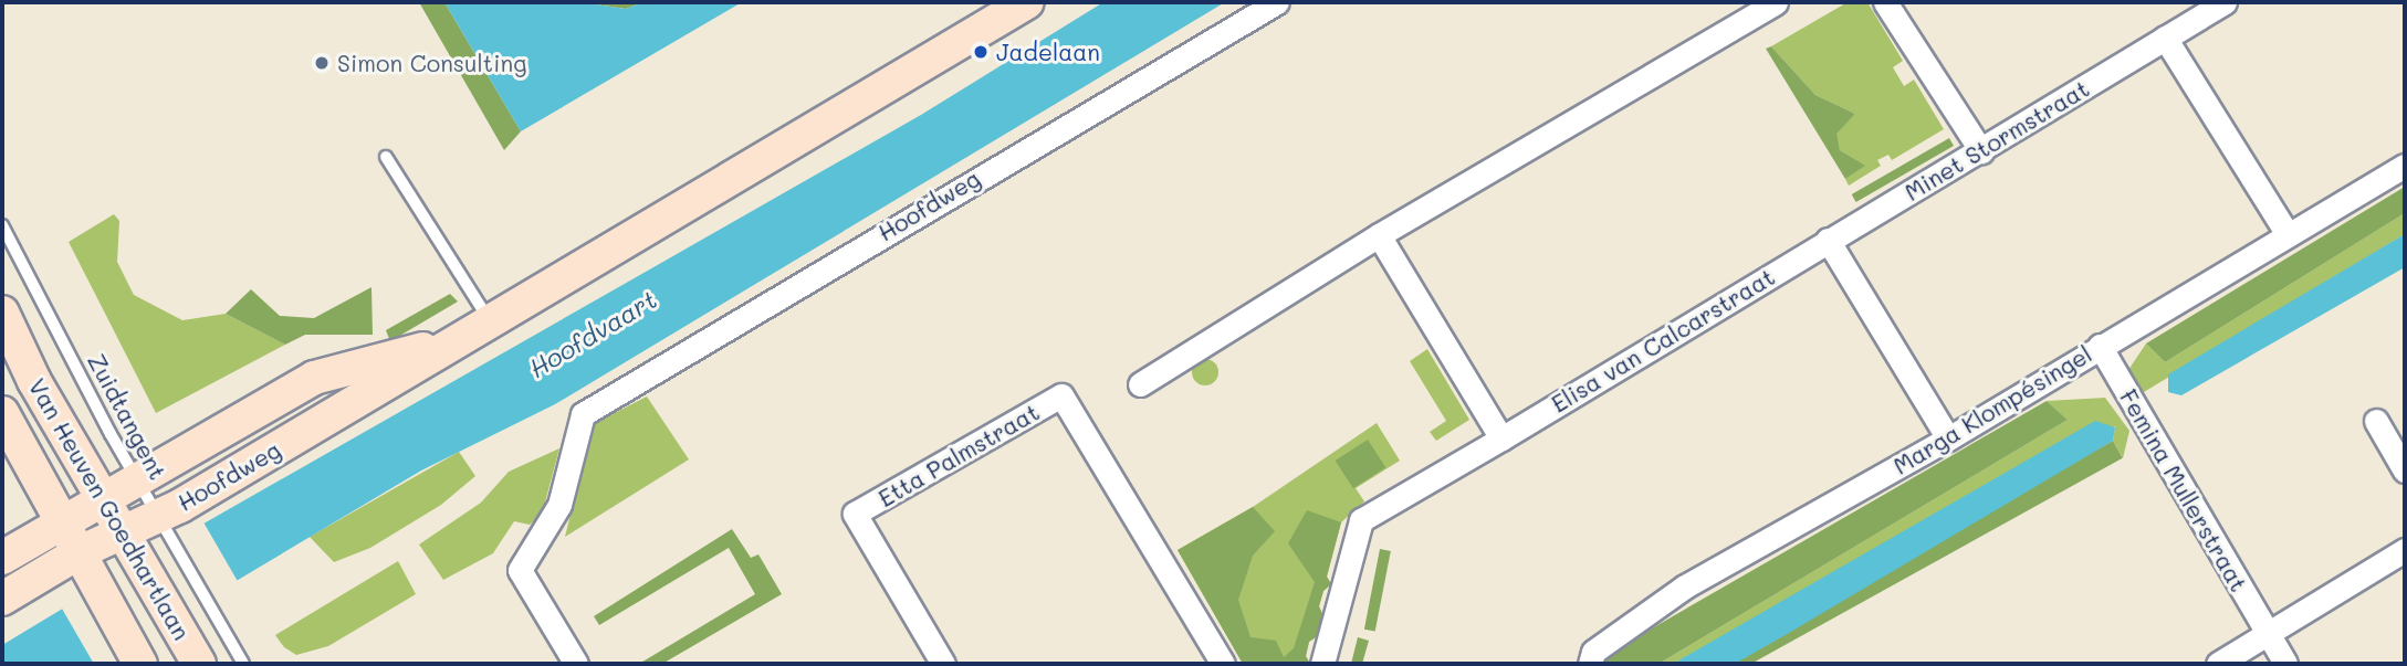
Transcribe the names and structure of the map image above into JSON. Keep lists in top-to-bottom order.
{
  "streets": {
    "street": [
      "Minet Stormstraat",
      "Hoofdweg",
      "Elisa van Calcarstraat",
      "Marga Klompésingel",
      "Etta Palmstraat",
      "Femina Mullerstraat",
      "Van Heuven Goedhartlaan"
    ],
    "lane": ["Zuidtangent"]
  },
  "crossings": [
    ["Minet Stormstraat", "Elisa van Calcarstraat"],
    ["Hoofdweg", "Zuidtangent"],
    ["Hoofdweg", "Van Heuven Goedhartlaan"],
    ["Marga Klompésingel", "Femina Mullerstraat"]
  ],
  "water": ["Hoofdvaart"],
  "places": ["Jadelaan", "Simon Consulting"]
}
